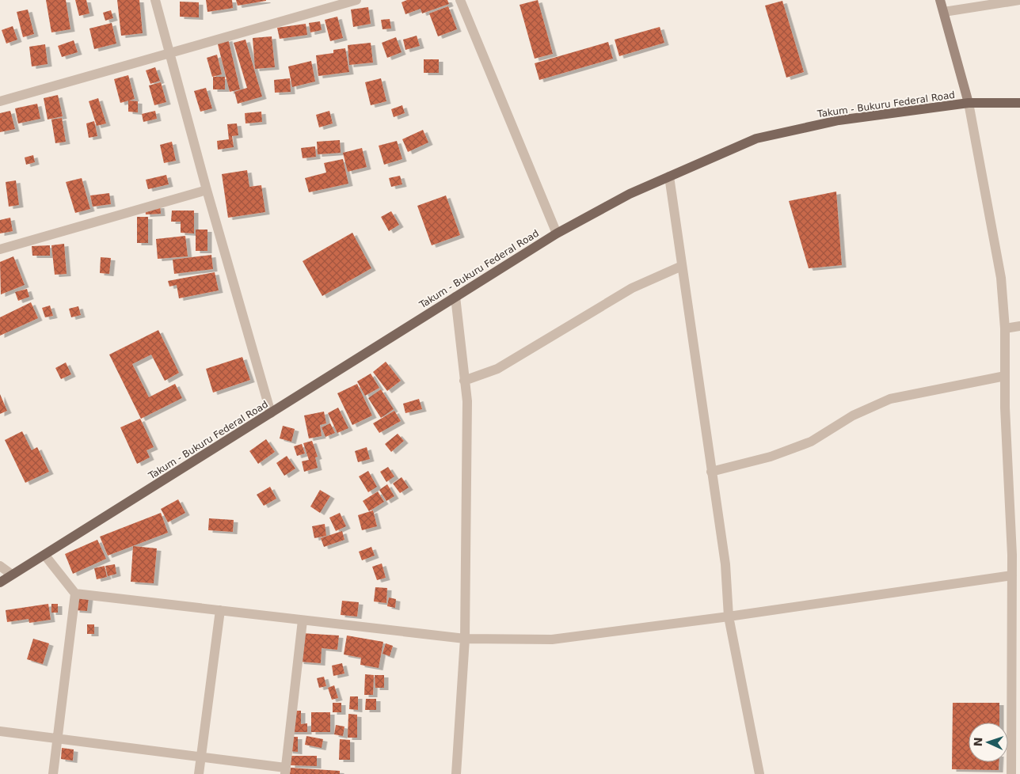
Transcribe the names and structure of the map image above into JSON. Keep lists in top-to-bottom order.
{
  "streets": {
    "main road": ["Takum - Bukuru Federal Road"]
  },
  "north": "left"
}
